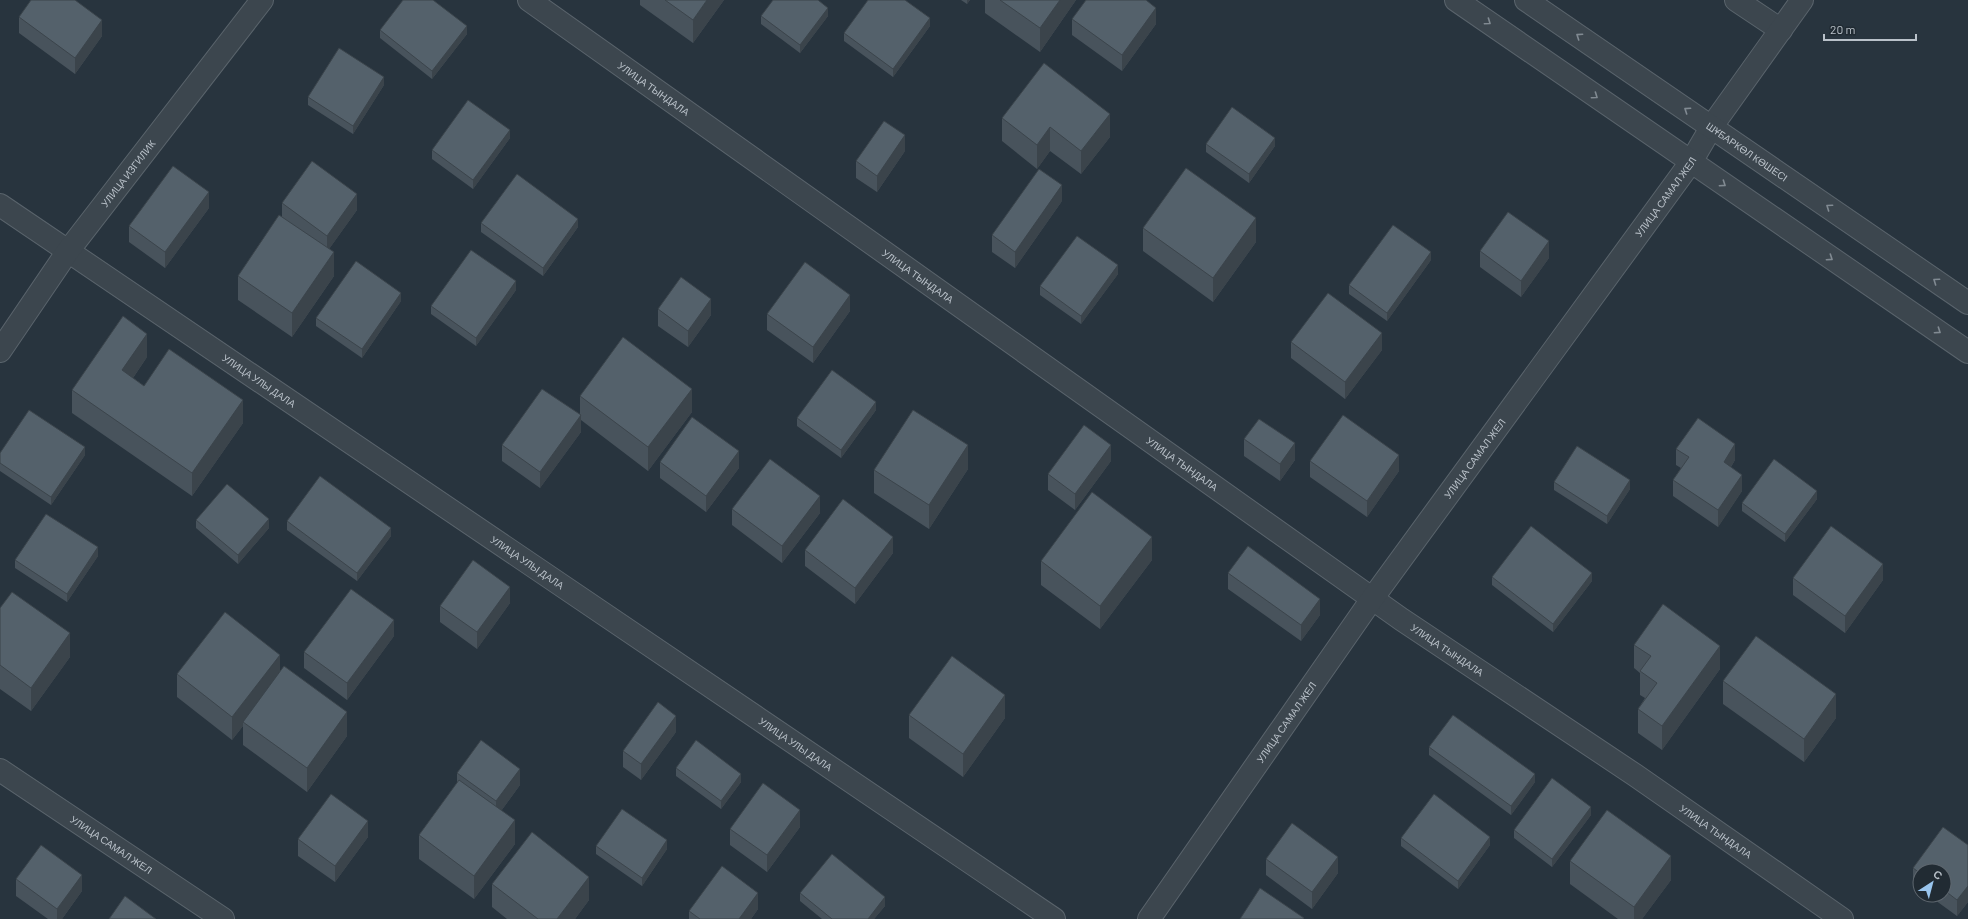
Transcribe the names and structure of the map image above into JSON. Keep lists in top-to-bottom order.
{
  "streets": {
    "street": [
      "УЛИЦА ТЫНДАЛА",
      "ШҰБАРКӨЛ КӨШЕСІ",
      "УЛИЦА ИЗГИЛИК",
      "УЛИЦА САМАЛ ЖЕЛ",
      "УЛИЦА УЛЫ ДАЛА"
    ]
  },
  "crossings": [
    ["УЛИЦА ТЫНДАЛА", "УЛИЦА САМАЛ ЖЕЛ"],
    ["ШҰБАРКӨЛ КӨШЕСІ", "УЛИЦА САМАЛ ЖЕЛ"],
    ["УЛИЦА ИЗГИЛИК", "УЛИЦА УЛЫ ДАЛА"]
  ],
  "scale_bar": "20 m",
  "north": "top right"
}
